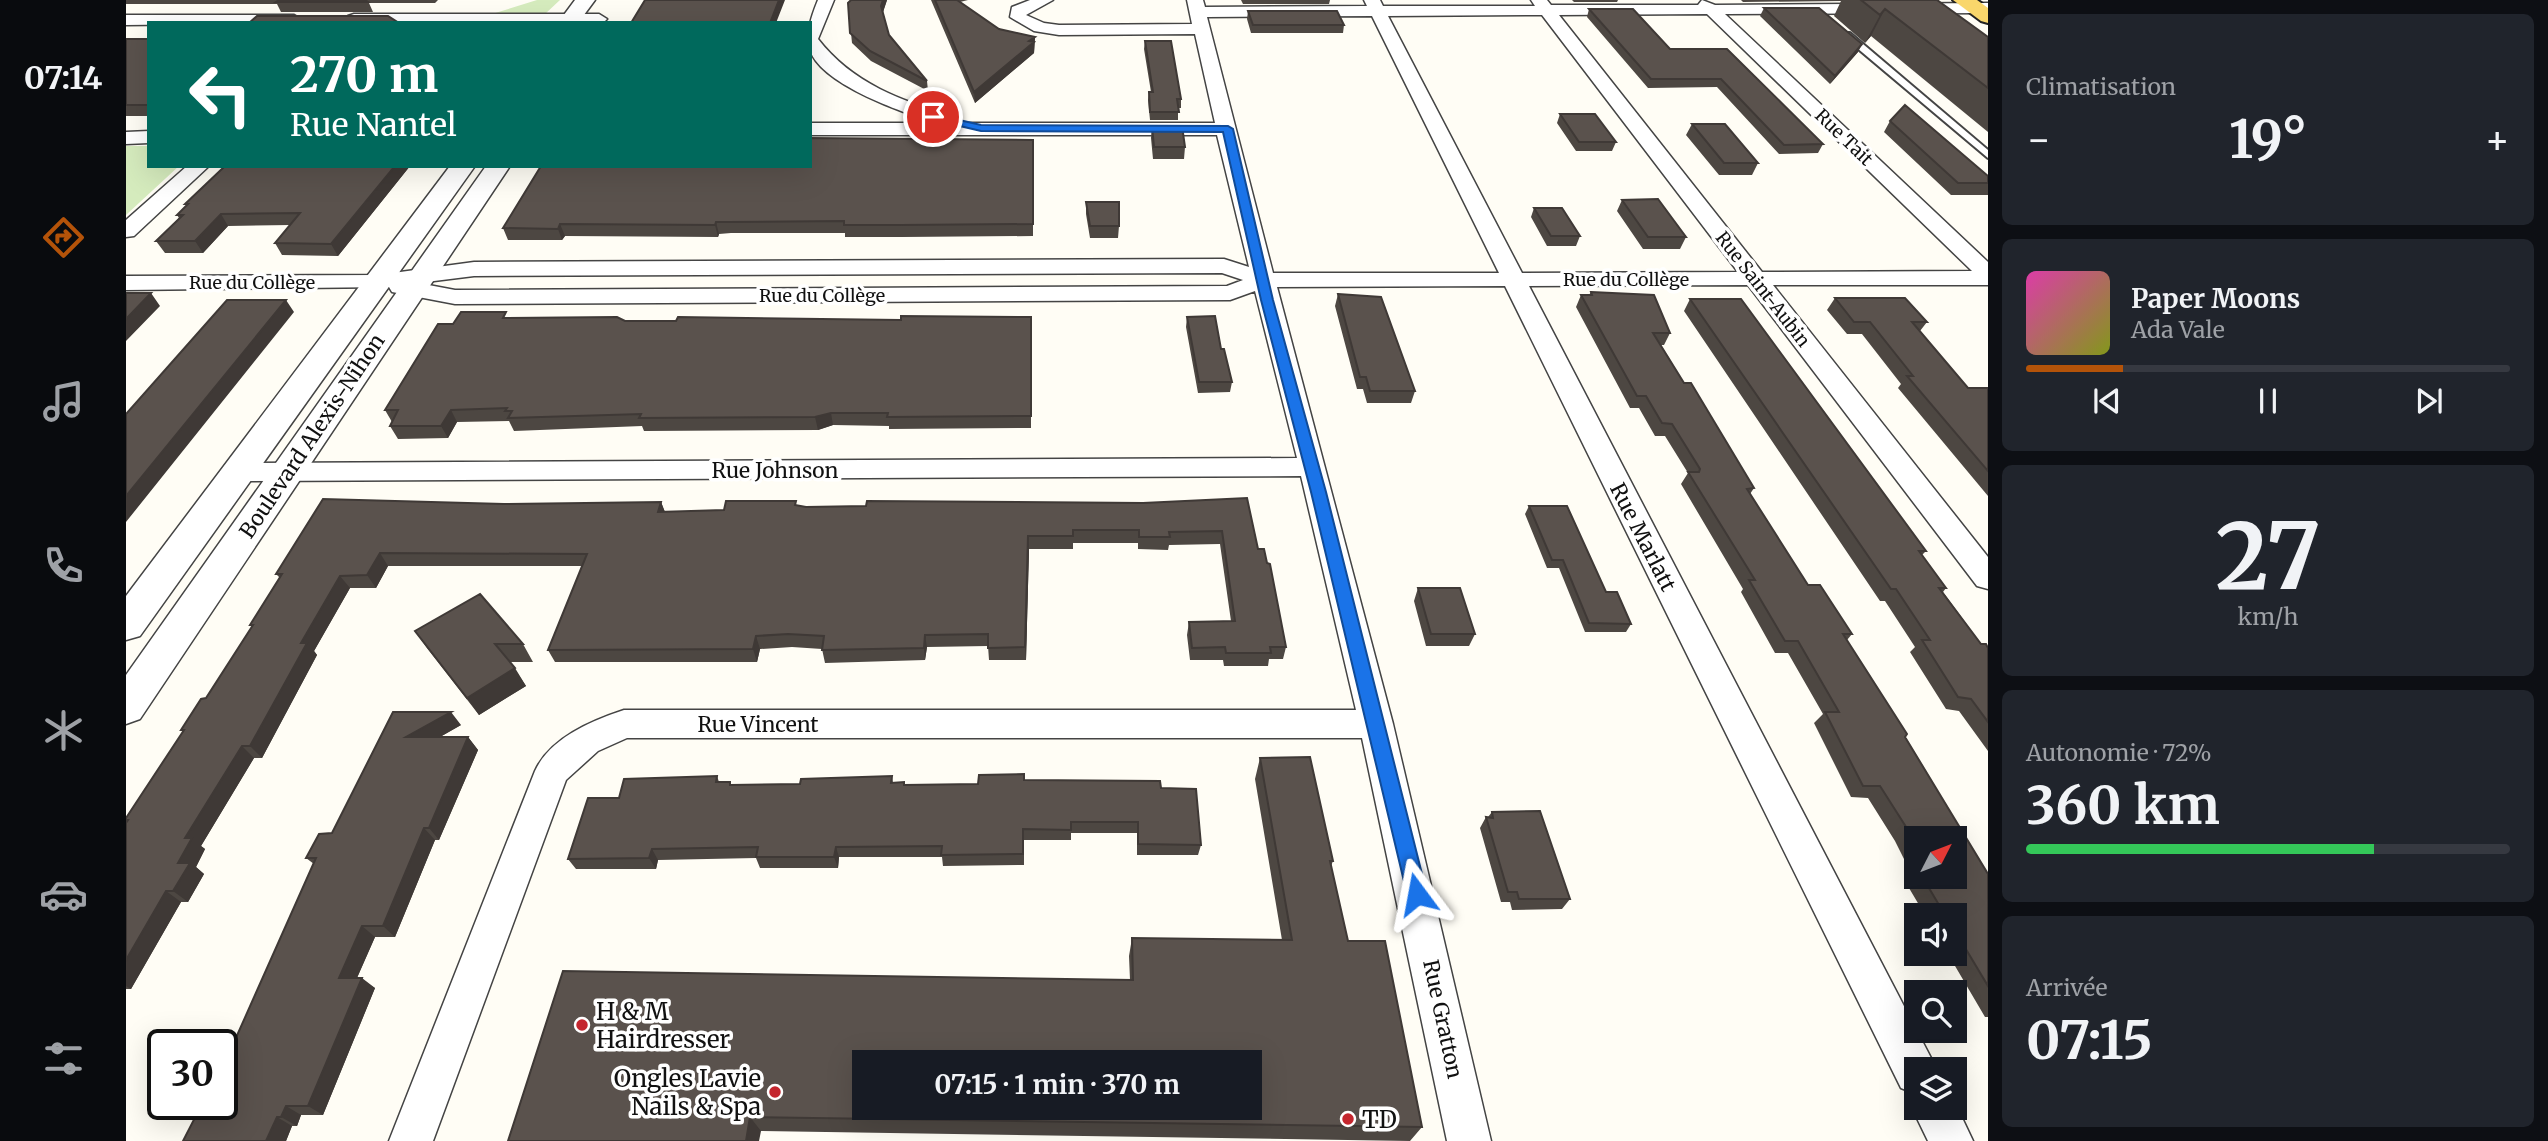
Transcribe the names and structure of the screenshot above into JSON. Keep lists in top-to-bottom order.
{
  "streets": {
    "street": [
      "Rue Tait",
      "Rue du Collège",
      "Rue Saint-Aubin",
      "Boulevard Alexis-Nihon",
      "Rue Johnson",
      "Rue Marlatt",
      "Rue Vincent",
      "Rue Gratton"
    ]
  },
  "crossings": [
    ["Rue Tait", "Rue du Collège"],
    ["Rue du Collège", "Rue Saint-Aubin"],
    ["Rue du Collège", "Boulevard Alexis-Nihon"],
    ["Rue du Collège", "Rue Marlatt"],
    ["Rue du Collège", "Rue Gratton"],
    ["Boulevard Alexis-Nihon", "Rue Johnson"],
    ["Rue Johnson", "Rue Gratton"],
    ["Rue Vincent", "Rue Gratton"]
  ],
  "places": ["H & M Hairdresser", "Ongles Lavie Nails & Spa", "TD"],
  "north": "top right",
  "page": {
    "tabs": "07:14",
    "tile": [
      "Climatisation",
      ["27", "km/h"],
      ["Autonomie · 72%", "360 km"],
      ["Arrivée", "07:15"]
    ],
    "turn": ["270 m", "Rue Nantel"],
    "heat": ["−", "19°", "+"],
    "song": ["Paper Moons", "Ada Vale"],
    "limit": "30",
    "trip": "07:15 · 1 min · 370 m"
  }
}
